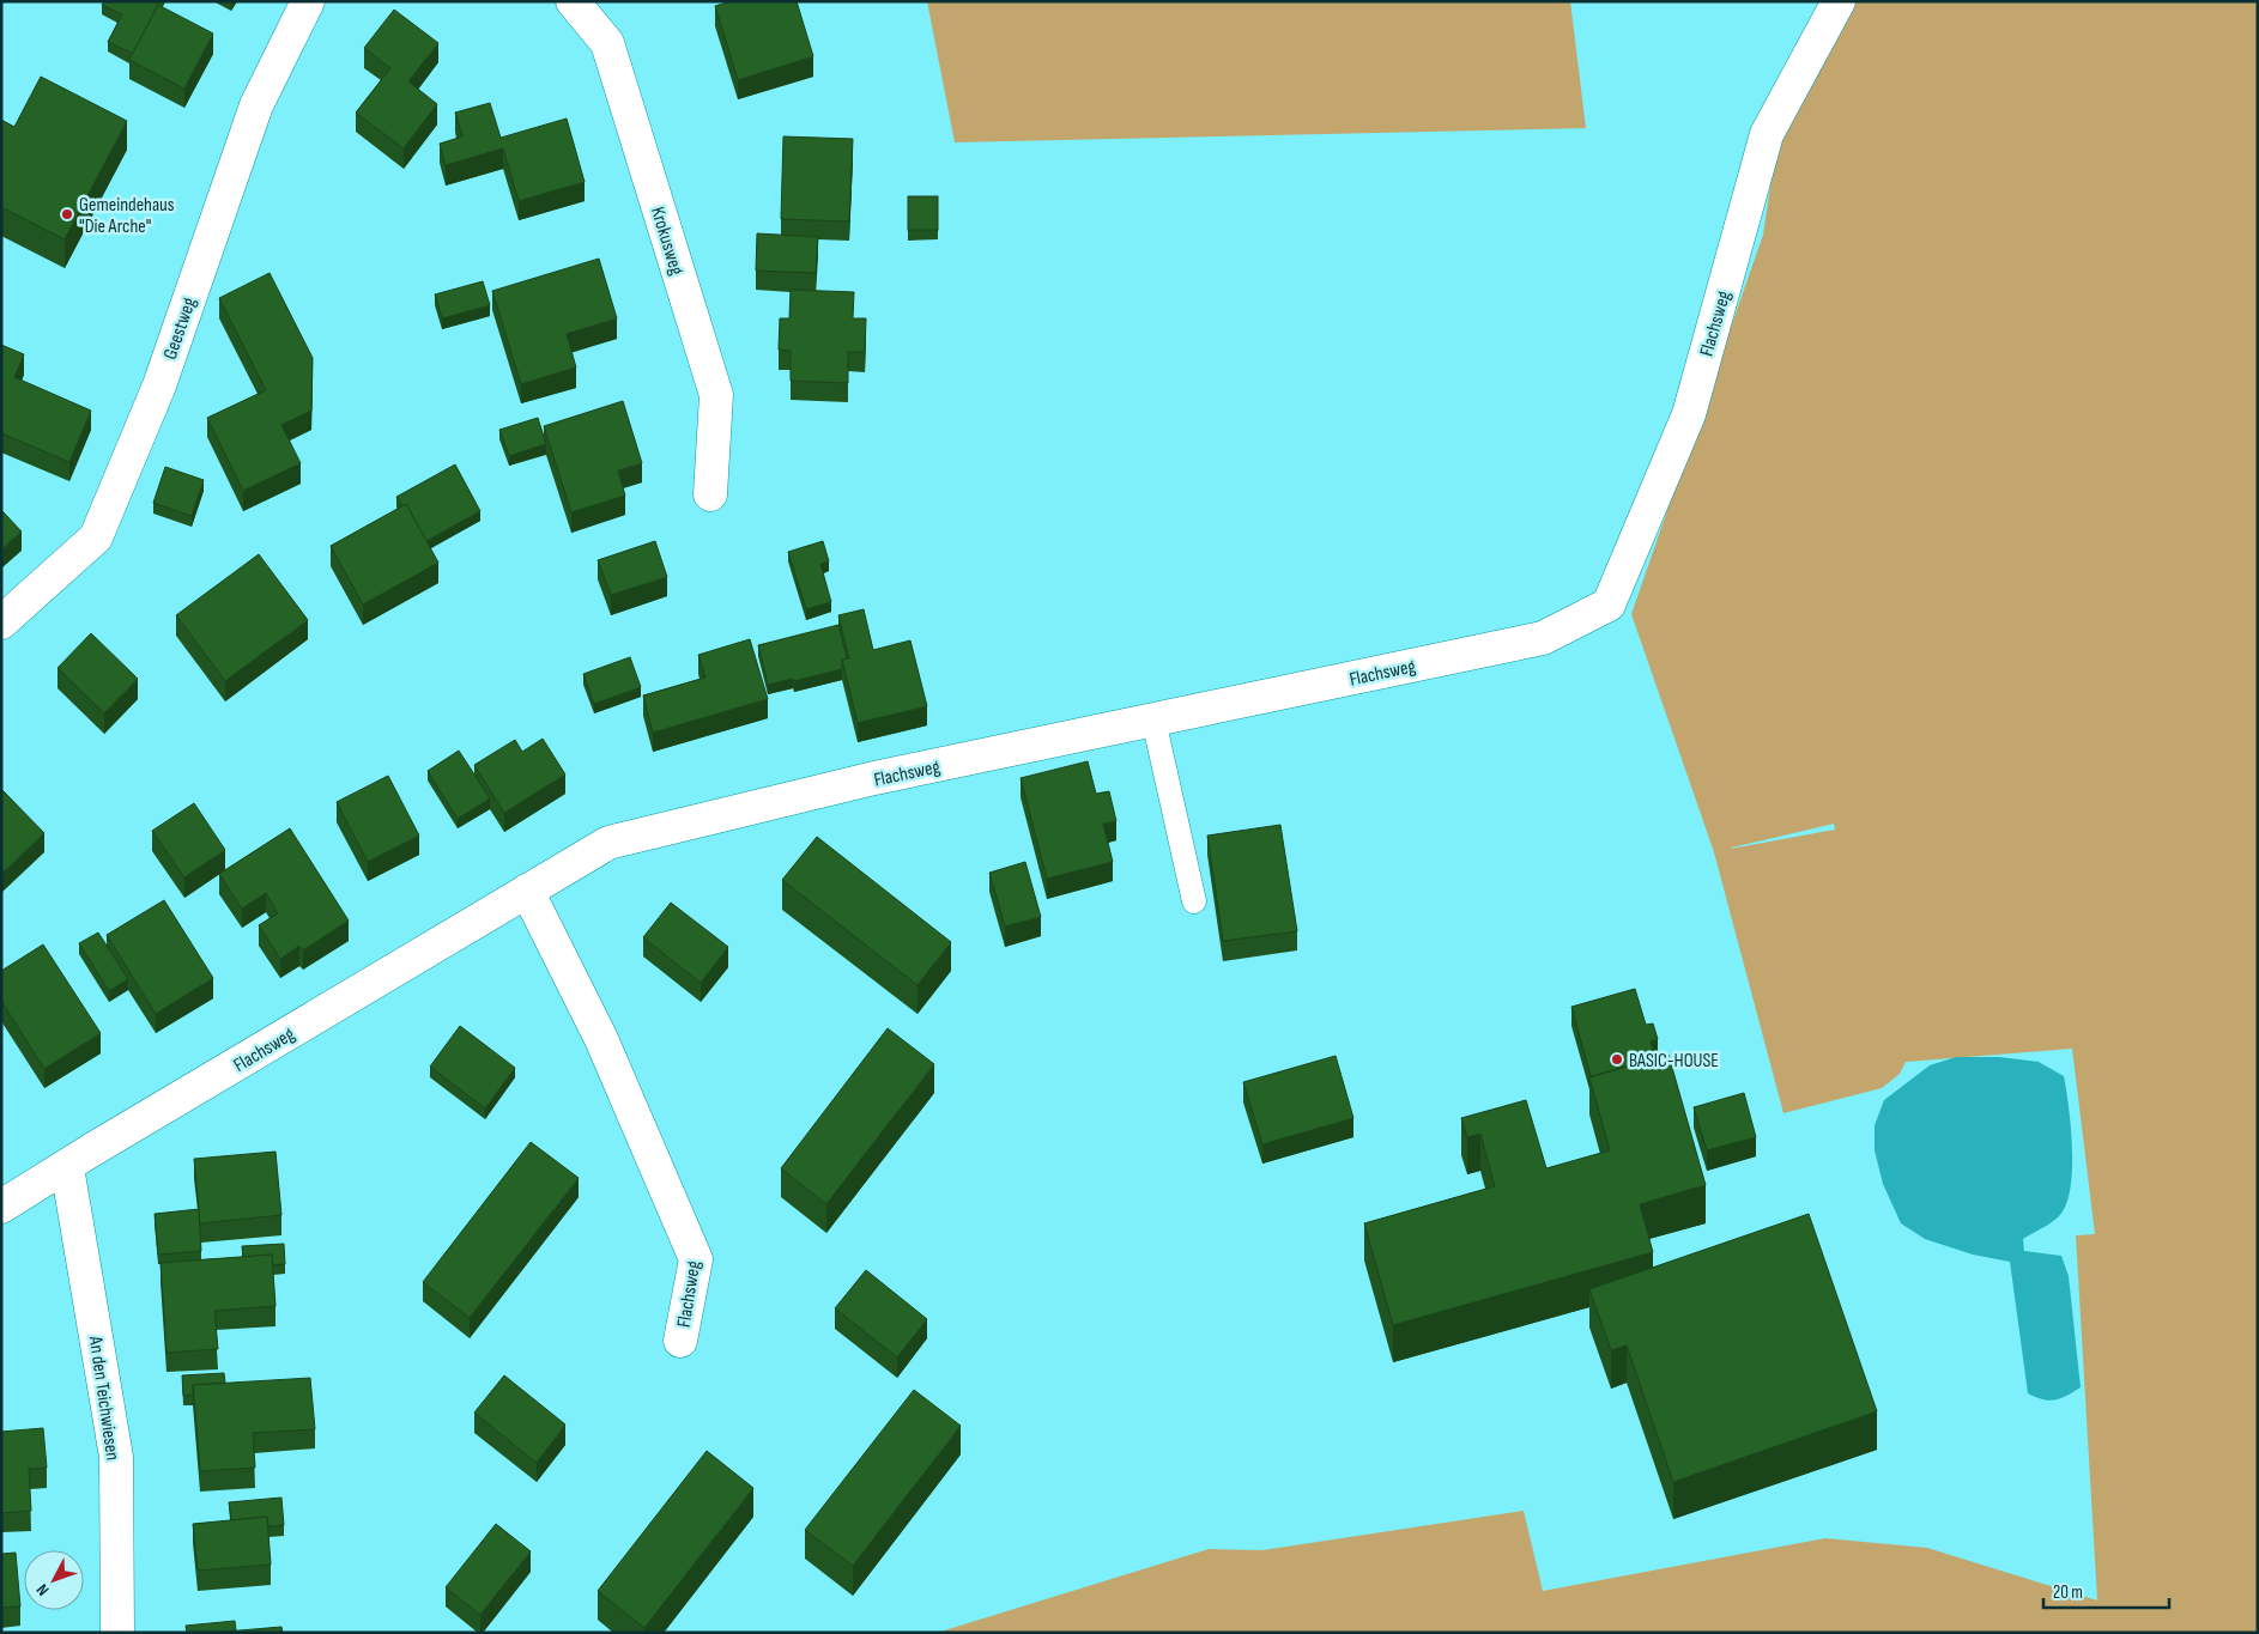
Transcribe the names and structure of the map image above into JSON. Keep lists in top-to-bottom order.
{
  "streets": {
    "street": [
      "Krokusweg",
      "Flachsweg",
      "Geestweg",
      "An den Teichwiesen"
    ]
  },
  "crossings": [
    ["Flachsweg", "An den Teichwiesen"]
  ],
  "places": ["Gemeindehaus \"Die Arche\"", "BASIC-HOUSE"],
  "scale_bar": "20 m",
  "north": "bottom left"
}
